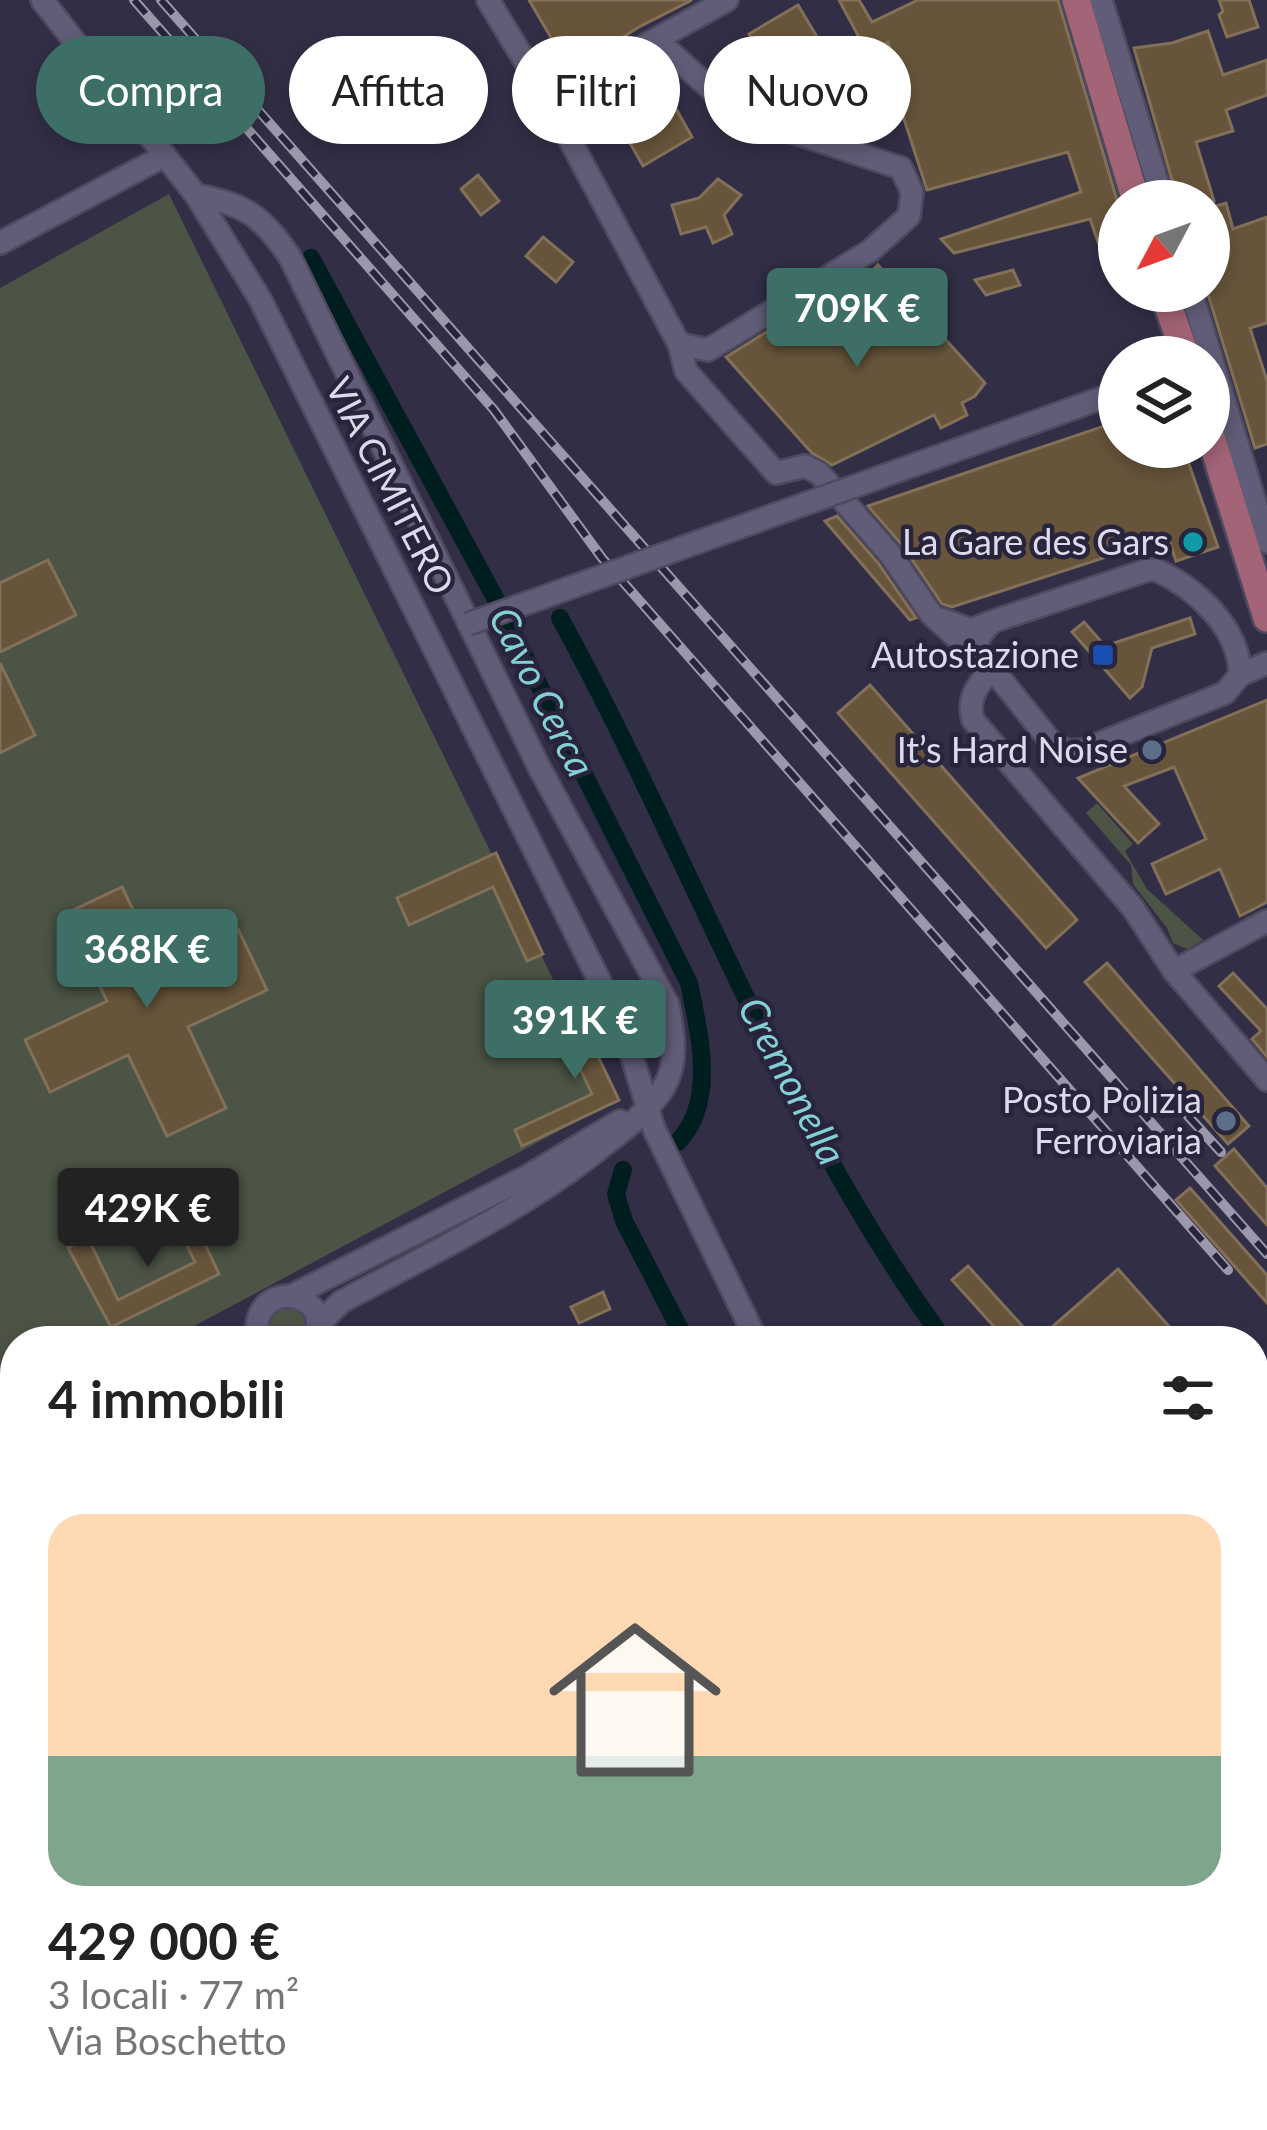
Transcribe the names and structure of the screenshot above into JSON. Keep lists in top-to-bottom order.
{
  "streets": {
    "street": ["VIA CIMITERO"]
  },
  "water": ["Cavo Cerca", "Cremonella"],
  "places": {
    "other": ["La Gare des Gars", "It’s Hard Noise", "Posto Polizia Ferroviaria"],
    "transit": ["Autostazione"]
  },
  "north": "bottom left",
  "page": {
    "chip": [
      "Compra",
      "Affitta",
      "Filtri",
      "Nuovo"
    ],
    "price": [
      "709K €",
      "368K €",
      "391K €",
      "429K €"
    ],
    "heading": "4 immobili",
    "list": [
      {
        "name": "429 000 €",
        "note": "3 locali · 77 m² · Via Boschetto"
      }
    ]
  }
}
